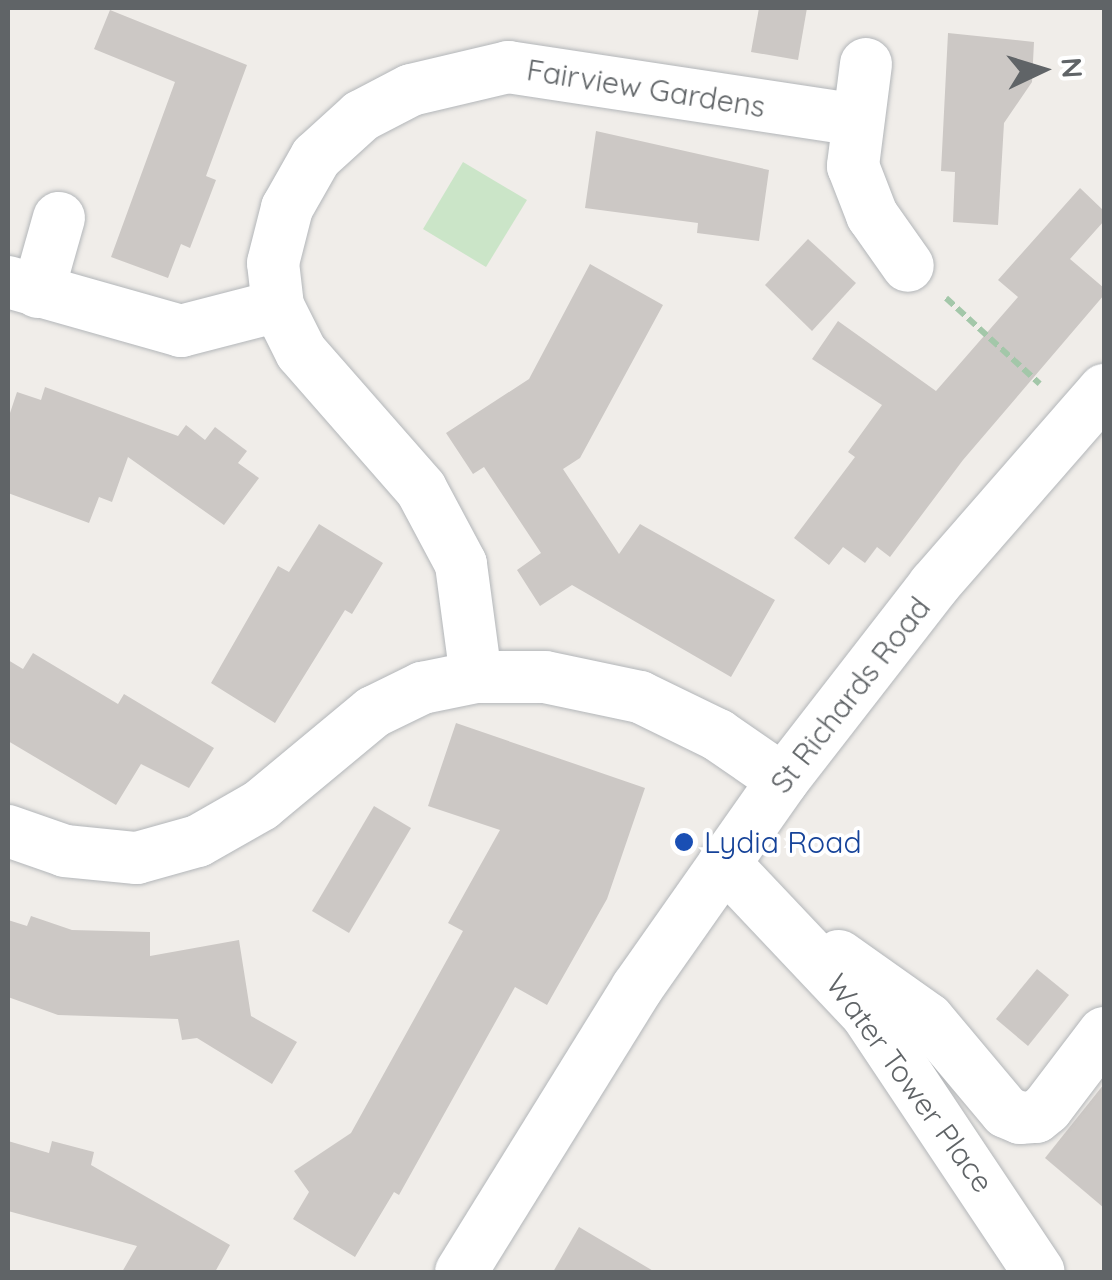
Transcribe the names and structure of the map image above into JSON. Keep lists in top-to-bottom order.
{
  "streets": {
    "street": ["Fairview Gardens", "St Richards Road", "Water Tower Place"]
  },
  "crossings": [
    ["St Richards Road", "Water Tower Place"]
  ],
  "places": ["Lydia Road"],
  "north": "right"
}
